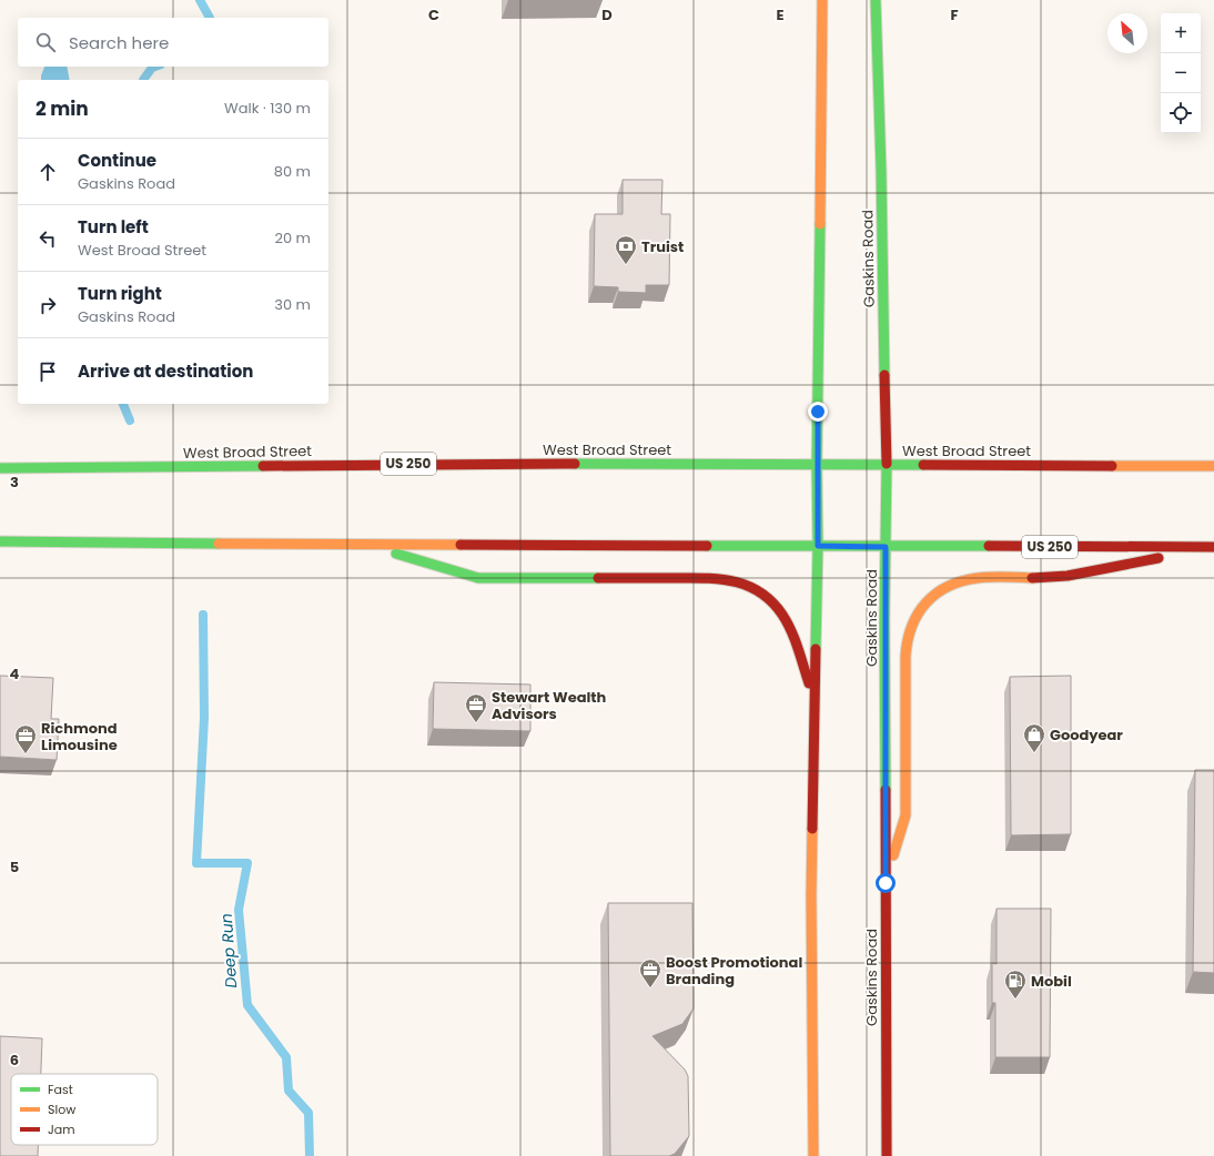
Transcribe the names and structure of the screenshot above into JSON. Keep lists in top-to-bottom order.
{
  "streets": {
    "main road": ["Gaskins Road", "West Broad Street", "US 250"]
  },
  "crossings": [
    ["Gaskins Road", "West Broad Street"],
    ["Gaskins Road", "US 250"]
  ],
  "water": ["Deep Run"],
  "places": {
    "bank": ["Truist"],
    "office": ["Stewart Wealth Advisors", "Richmond Limousine", "Boost Promotional Branding"],
    "shop": ["Goodyear"],
    "fuel station": ["Mobil"]
  },
  "legend": ["Fast", "Slow", "Jam"],
  "north": "top left",
  "page": {
    "map_buttons": ["+", "−"],
    "search": "Search here",
    "heading": ["2 min", "Walk · 130 m"],
    "list": [
      ["Continue", "Gaskins Road", "80 m"],
      ["Turn left", "West Broad Street", "20 m"],
      ["Turn right", "Gaskins Road", "30 m"],
      "Arrive at destination"
    ]
  },
  "grid": {
    "columns": [
      "C",
      "D",
      "E",
      "F"
    ],
    "rows": [
      "3",
      "4",
      "5",
      "6"
    ]
  }
}
